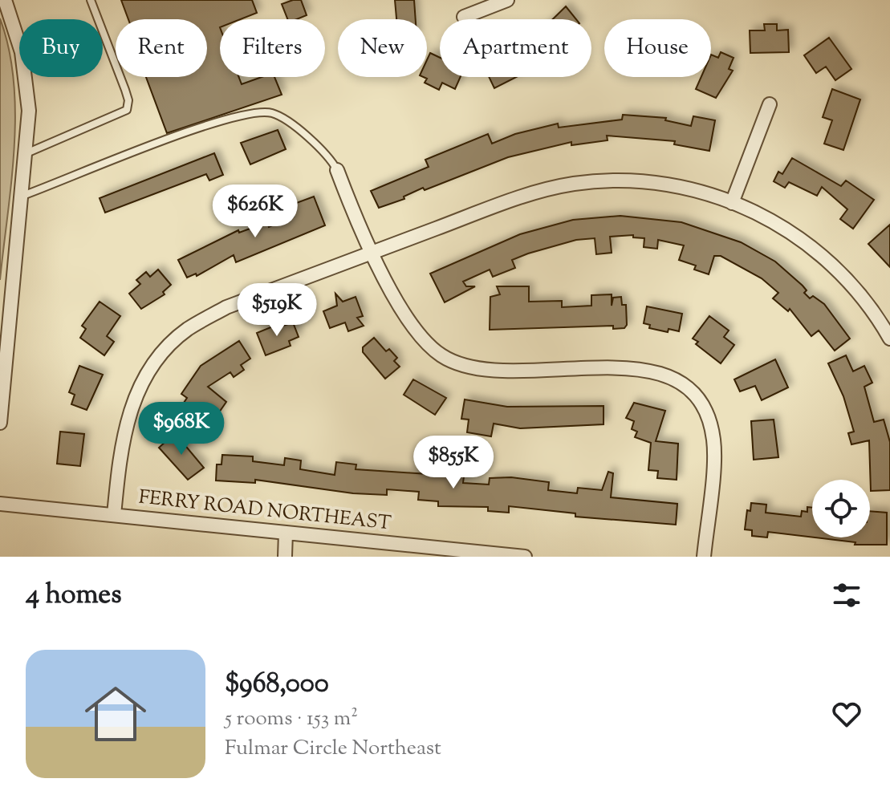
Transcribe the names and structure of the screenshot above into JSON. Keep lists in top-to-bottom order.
{
  "streets": {
    "street": ["FERRY ROAD NORTHEAST"]
  },
  "page": {
    "chip": [
      "Buy",
      "Rent",
      "Filters",
      "New",
      "Apartment",
      "House"
    ],
    "price": [
      "$626K",
      "$519K",
      "$968K",
      "$855K"
    ],
    "heading": "4 homes",
    "list": [
      {
        "name": "$968,000",
        "note": "5 rooms · 153 m² · Fulmar Circle Northeast"
      }
    ]
  }
}
